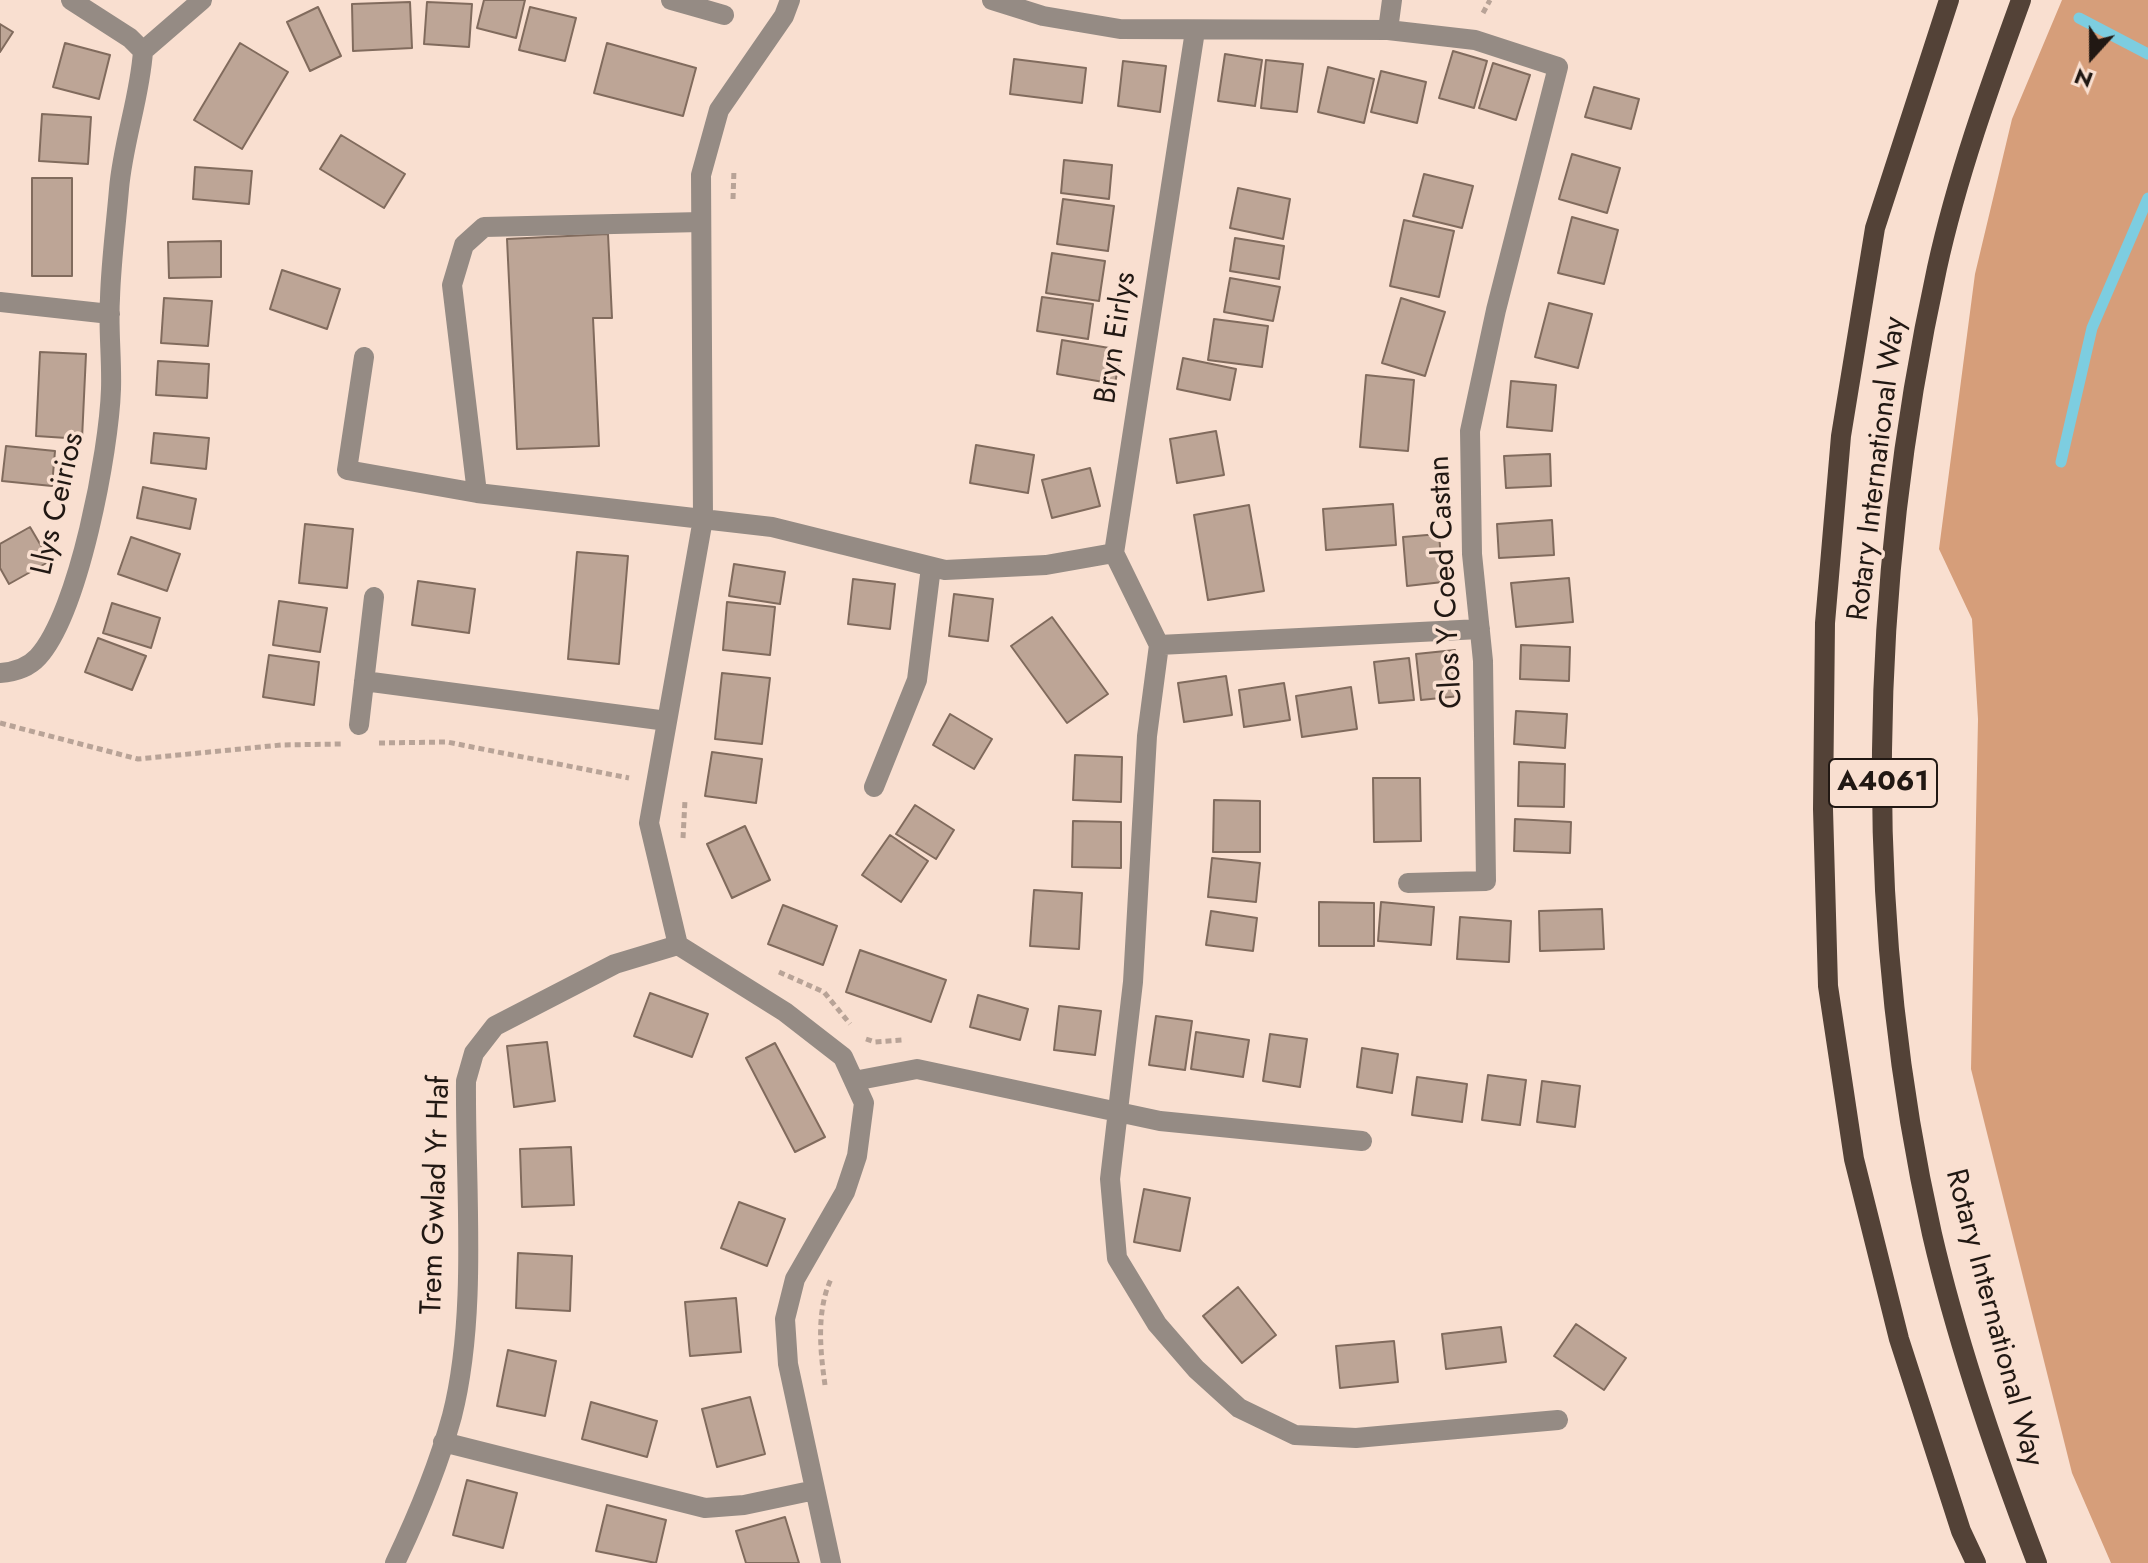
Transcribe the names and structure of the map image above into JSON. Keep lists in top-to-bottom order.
{
  "streets": {
    "main road": ["Rotary International Way", "A4061"],
    "street": [
      "Bryn Eirlys",
      "Llys Ceirios",
      "Clos Y Coed Castan",
      "Trem Gwlad Yr Haf"
    ]
  },
  "north": "bottom"
}
